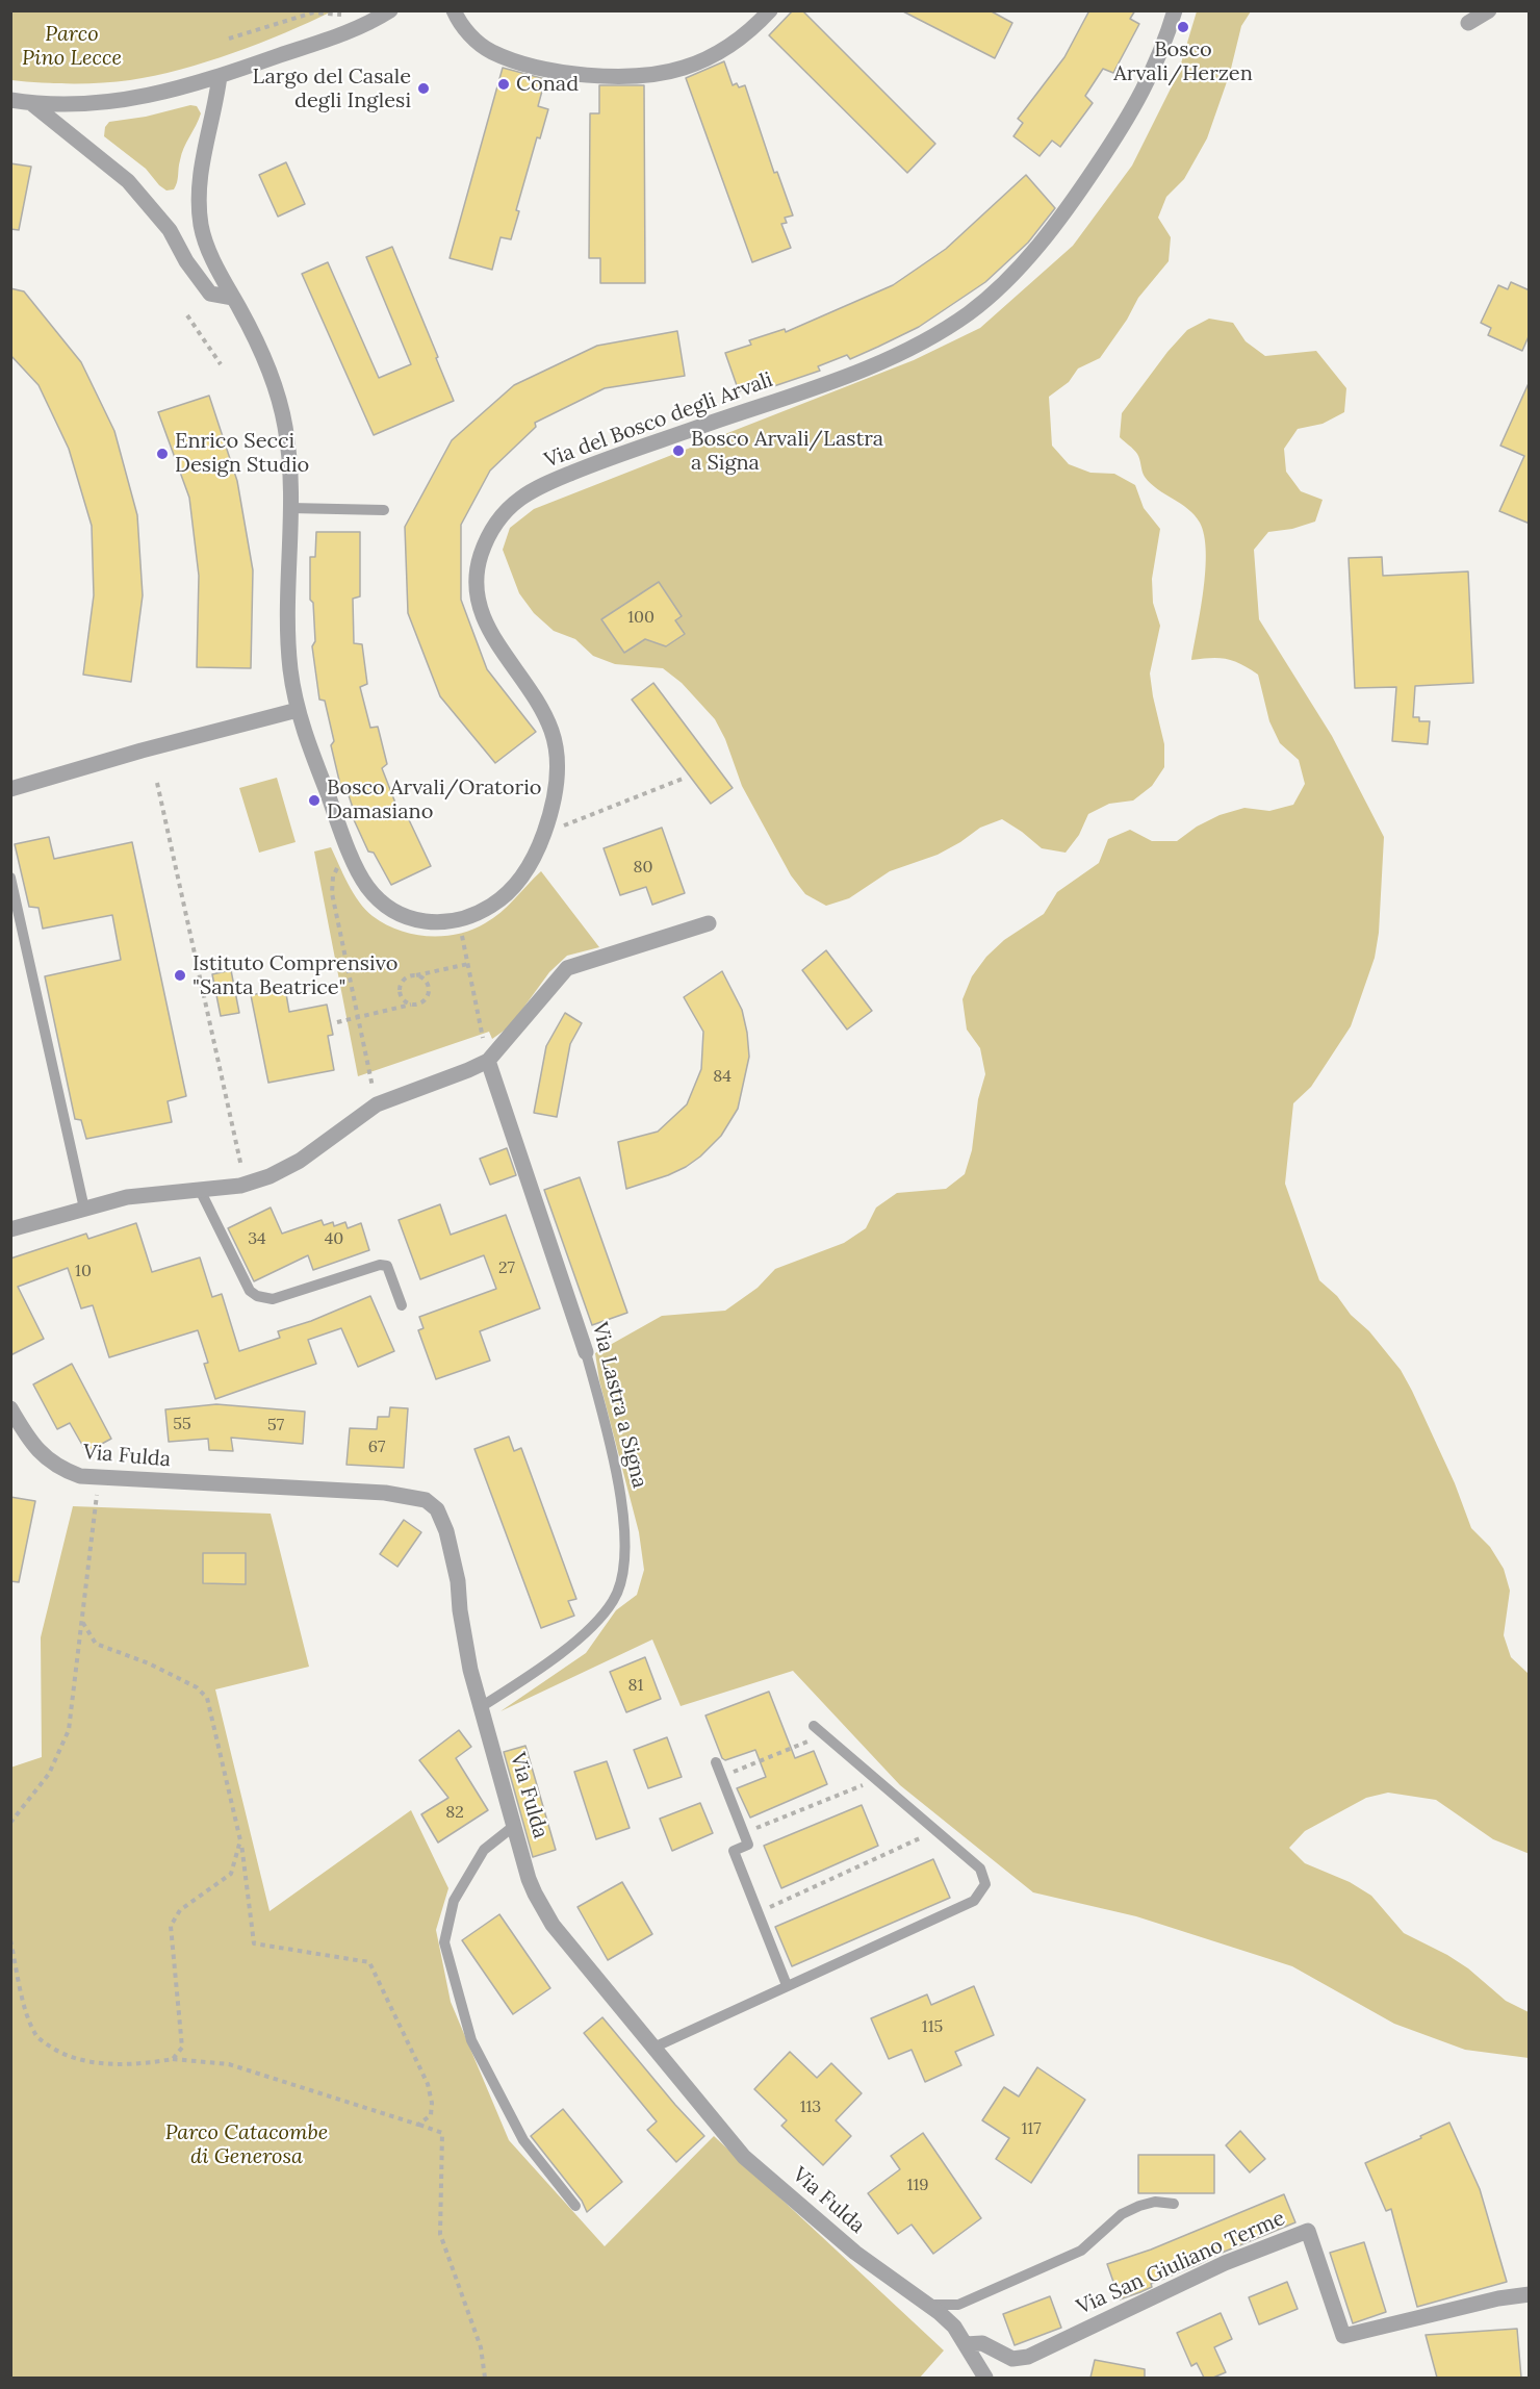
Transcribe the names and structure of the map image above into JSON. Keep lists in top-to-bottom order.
{
  "streets": {
    "street": [
      "Via del Bosco degli Arvali",
      "Via Lastra a Signa",
      "Via Fulda",
      "Via San Giuliano Terme"
    ]
  },
  "crossings": [
    ["Via Lastra a Signa", "Via Fulda"],
    ["Via Fulda", "Via San Giuliano Terme"]
  ],
  "parks": ["Parco Pino Lecce", "Parco Catacombe di Generosa"],
  "places": [
    "Bosco Arvali/Herzen",
    "Conad",
    "Largo del Casale degli Inglesi",
    "Bosco Arvali/Lastra a Signa",
    "Enrico Secci Design Studio",
    "Bosco Arvali/Oratorio Damasiano",
    "Istituto Comprensivo \"Santa Beatrice\""
  ],
  "house_numbers": [
    "100",
    "80",
    "84",
    "34",
    "40",
    "27",
    "10",
    "55",
    "57",
    "67",
    "81",
    "82",
    "115",
    "113",
    "117",
    "119"
  ]
}
